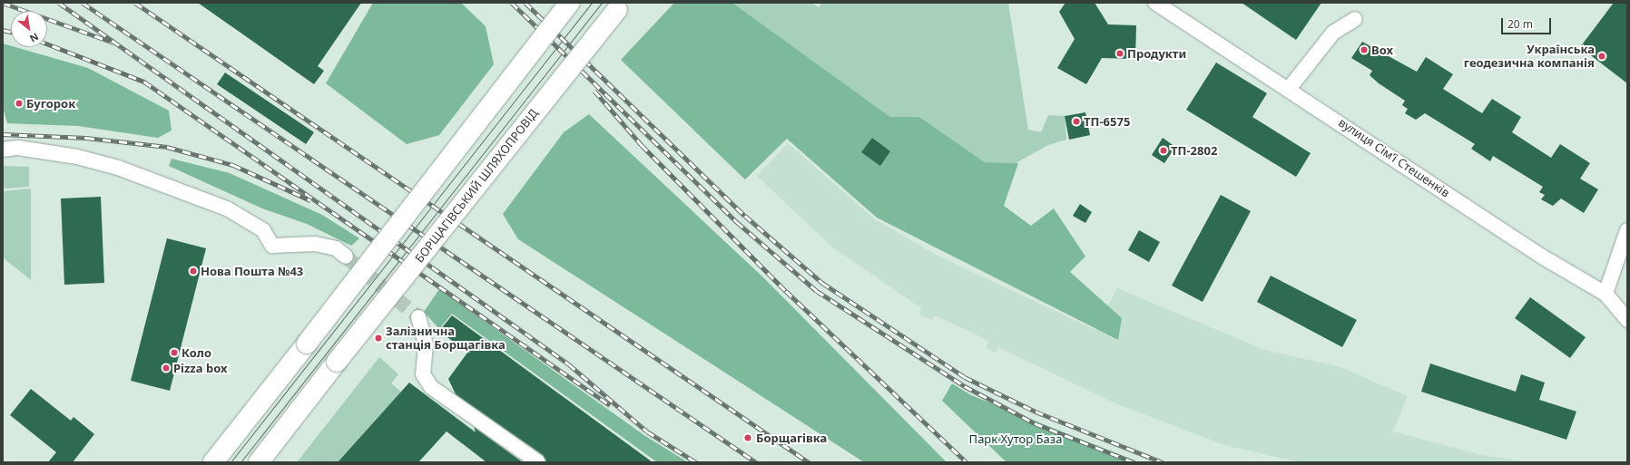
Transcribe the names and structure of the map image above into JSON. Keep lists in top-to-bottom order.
{
  "streets": {
    "main road": ["БОРЩАГІВСЬКИЙ ШЛЯХОПРОВІД"],
    "street": ["вулиця Сімʼї Стешенків"]
  },
  "parks": ["Парк Хутор База"],
  "places": [
    "Box",
    "Продукти",
    "Українська геодезична компанія",
    "Бугорок",
    "ТП-6575",
    "ТП-2802",
    "Нова Пошта №43",
    "Залізнична станція Борщагівка",
    "Коло",
    "Pizza box",
    "Борщагівка"
  ],
  "scale_bar": "20 m",
  "north": "bottom right"
}
